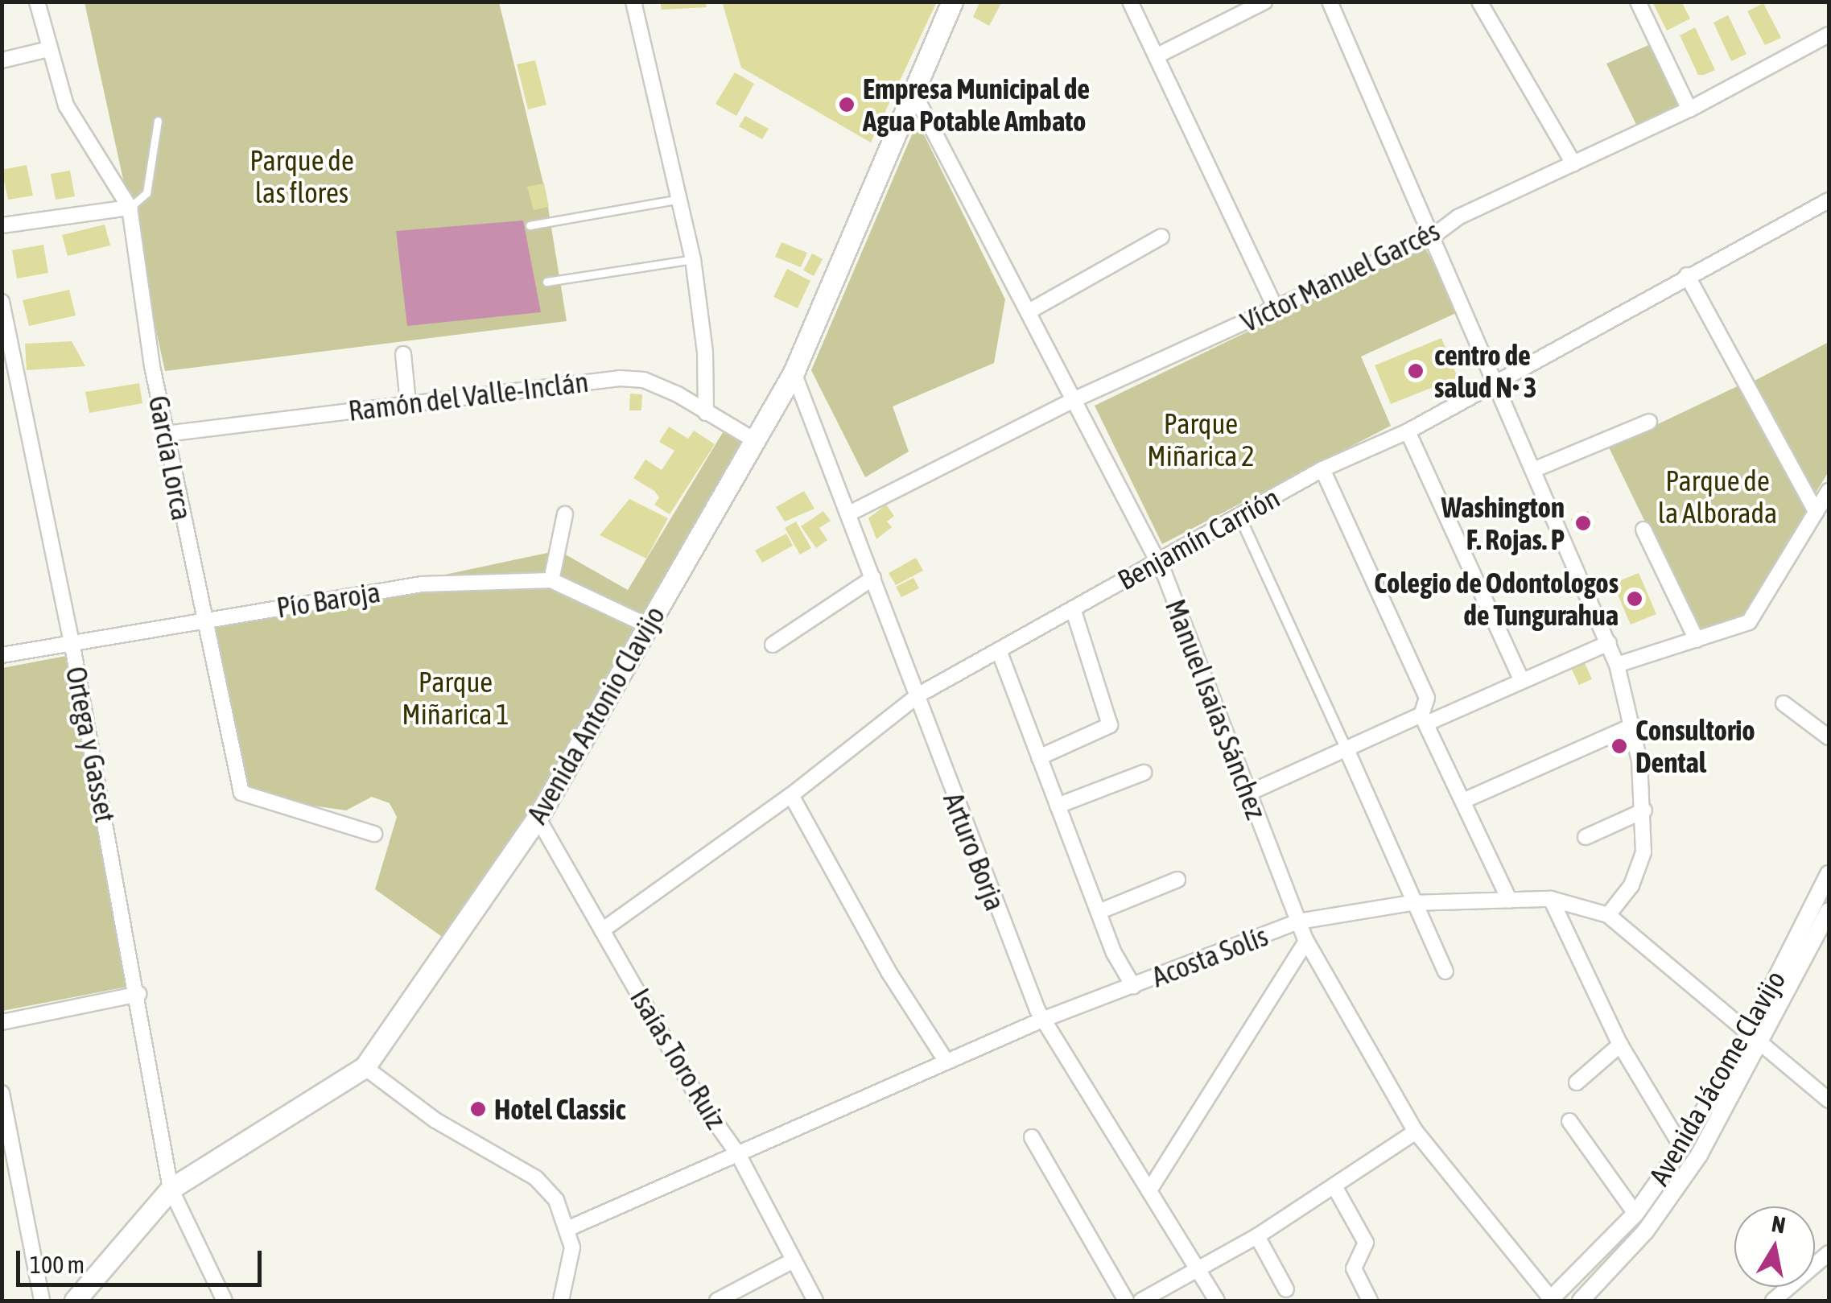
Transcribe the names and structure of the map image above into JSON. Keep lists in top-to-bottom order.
{
  "streets": {
    "main road": ["Avenida Antonio Clavijo"],
    "street": [
      "Víctor Manuel Garcés",
      "Ramón del Valle-Inclán",
      "García Lorca",
      "Benjamín Carrión",
      "Pío Baroja",
      "Manuel Isaías Sánchez",
      "Ortega y Gasset",
      "Arturo Borja",
      "Acosta Solís",
      "Isaías Toro Ruiz",
      "Avenida Jácome Clavijo"
    ]
  },
  "crossings": [
    ["Víctor Manuel Garcés", "Manuel Isaías Sánchez"],
    ["Víctor Manuel Garcés", "Arturo Borja"],
    ["Ramón del Valle-Inclán", "García Lorca"],
    ["Ramón del Valle-Inclán", "Avenida Antonio Clavijo"],
    ["García Lorca", "Pío Baroja"],
    ["Benjamín Carrión", "Manuel Isaías Sánchez"],
    ["Benjamín Carrión", "Arturo Borja"],
    ["Benjamín Carrión", "Isaías Toro Ruiz"],
    ["Pío Baroja", "Avenida Antonio Clavijo"],
    ["Pío Baroja", "Ortega y Gasset"],
    ["Manuel Isaías Sánchez", "Avenida Antonio Clavijo"],
    ["Manuel Isaías Sánchez", "Acosta Solís"],
    ["Manuel Isaías Sánchez", "Avenida Jácome Clavijo"],
    ["Avenida Antonio Clavijo", "Ortega y Gasset"],
    ["Avenida Antonio Clavijo", "Arturo Borja"],
    ["Avenida Antonio Clavijo", "Isaías Toro Ruiz"],
    ["Arturo Borja", "Acosta Solís"],
    ["Acosta Solís", "Isaías Toro Ruiz"],
    ["Acosta Solís", "Avenida Jácome Clavijo"]
  ],
  "parks": [
    "Parque de las flores",
    "Parque Miñarica 2",
    "Parque de la Alborada",
    "Parque Miñarica 1"
  ],
  "places": [
    "Empresa Municipal de Agua Potable Ambato",
    "centro de salud N• 3",
    "Washington F. Rojas. P",
    "Colegio de Odontologos de Tungurahua",
    "Consultorio Dental",
    "Hotel Classic"
  ],
  "scale_bar": "100 m",
  "north": "top"
}
